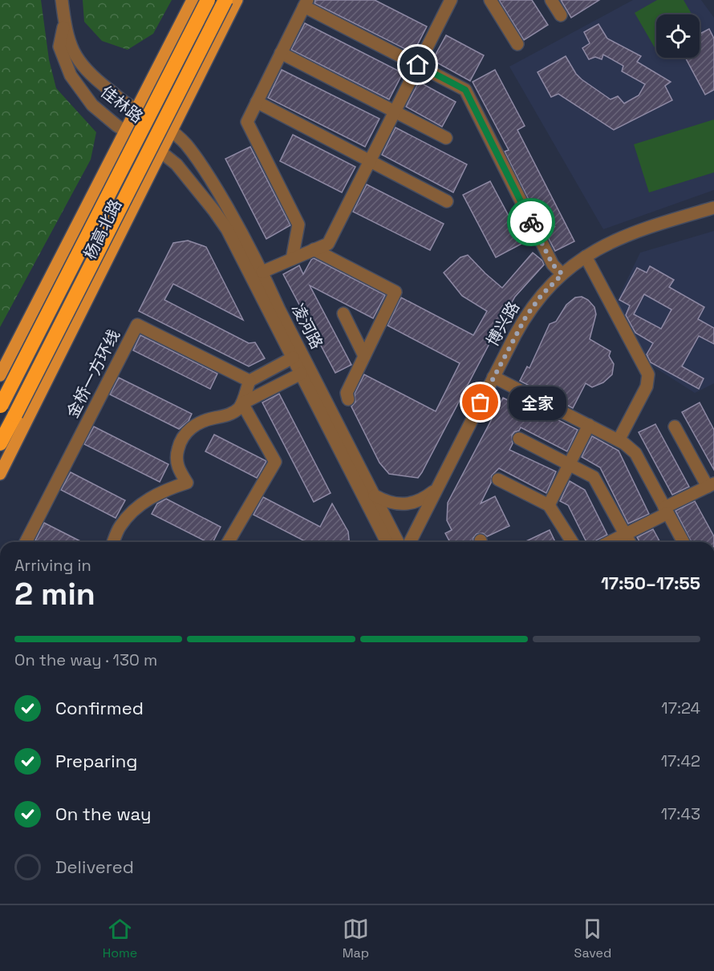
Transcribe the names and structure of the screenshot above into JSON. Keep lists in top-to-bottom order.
{
  "streets": {
    "highway": ["杨高北路"],
    "street": [
      "佳林路",
      "博兴路",
      "凌河路",
      "金桥一方环线"
    ]
  },
  "crossings": [
    ["佳林路", "杨高北路"],
    ["佳林路", "凌河路"],
    ["杨高北路", "凌河路"]
  ],
  "places": ["全家"],
  "page": {
    "bubble": "全家",
    "heading": ["2 min", "Arriving in", "17:50–17:55"],
    "bar": "On the way · 130 m",
    "list": [
      ["Confirmed", "17:24"],
      ["Preparing", "17:42"],
      ["On the way", "17:43"],
      "Delivered"
    ],
    "tabs": ["Home", "Map", "Saved"]
  }
}
